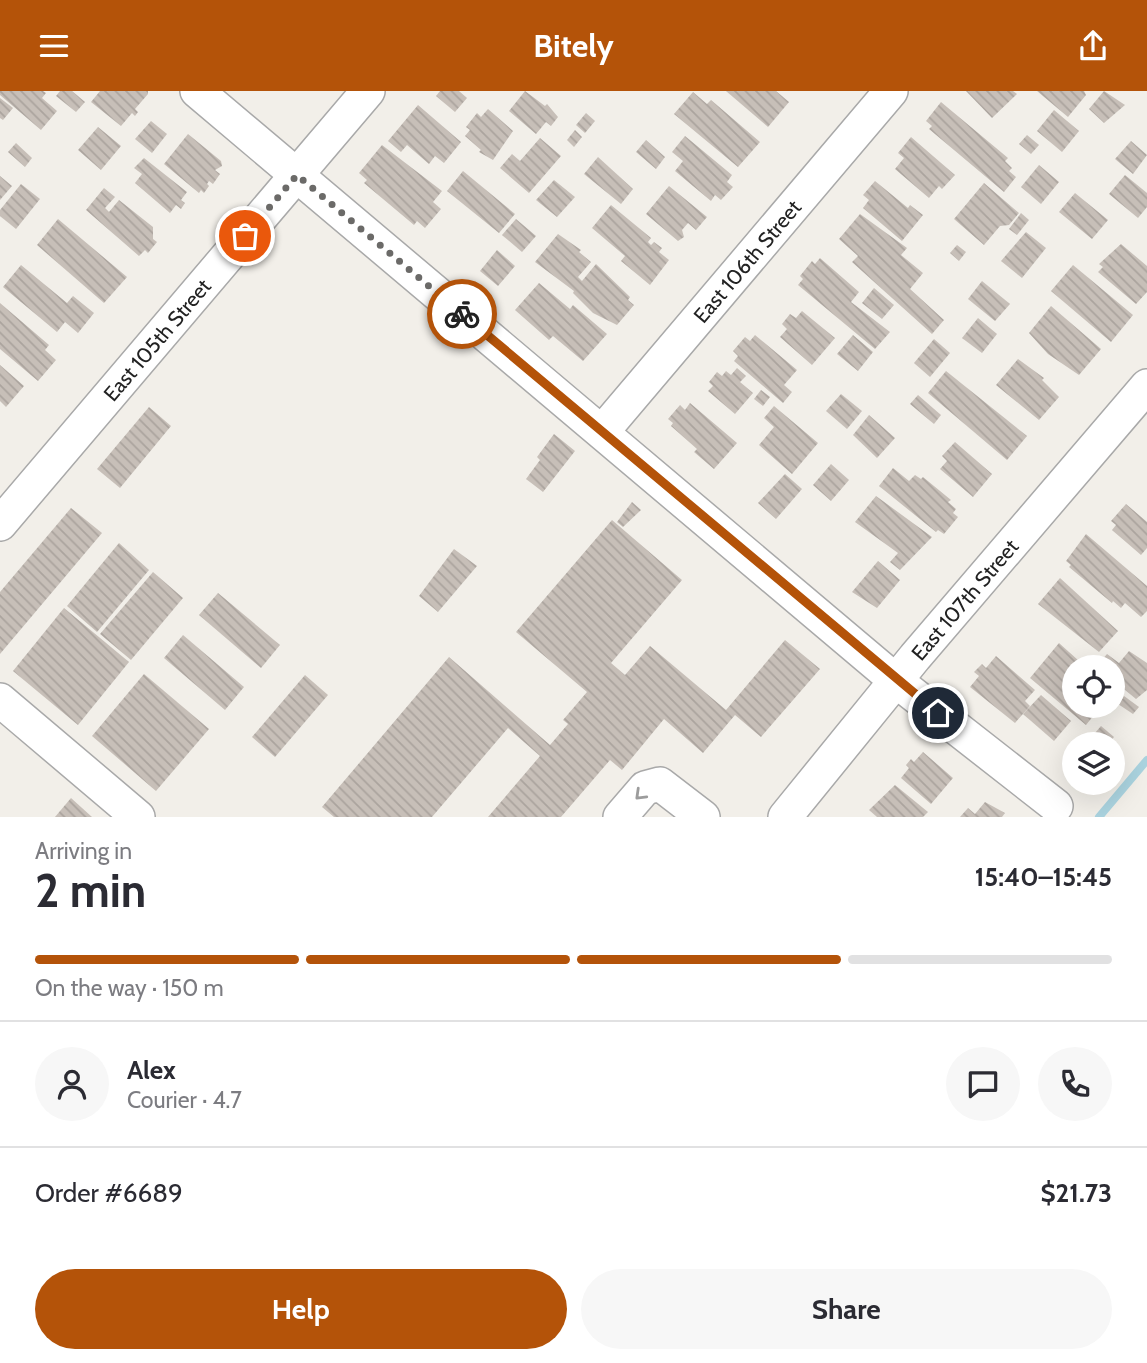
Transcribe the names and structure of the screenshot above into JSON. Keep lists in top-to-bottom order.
{
  "streets": {
    "street": ["East 106th Street", "East 105th Street", "East 107th Street"]
  },
  "page": {
    "header": "Bitely",
    "heading": ["2 min", "Arriving in", "15:40–15:45"],
    "panel": [
      "Alex",
      "Courier · 4.7",
      "Order #6689",
      "$21.73"
    ],
    "bar": "On the way · 150 m",
    "buttons": ["Help", "Share"]
  }
}
